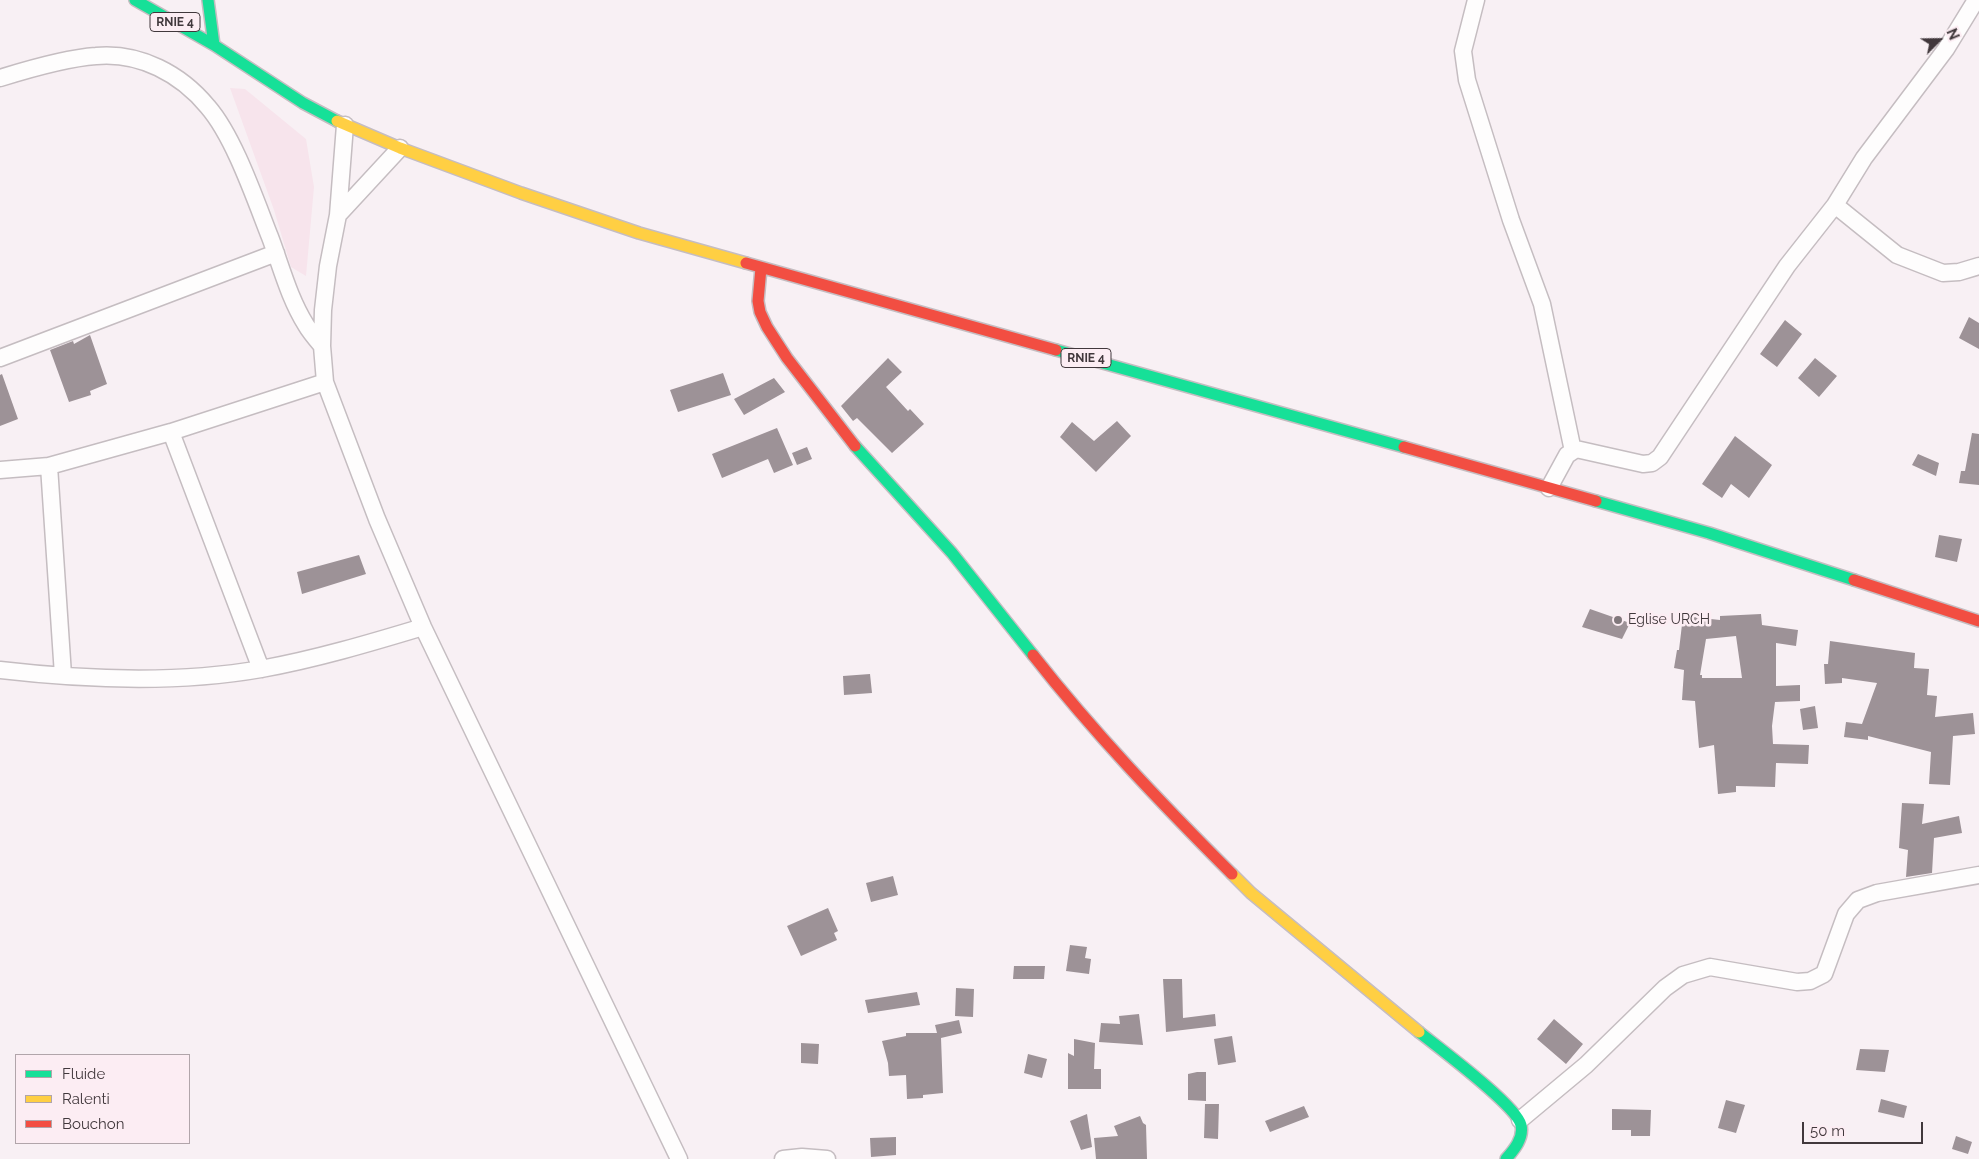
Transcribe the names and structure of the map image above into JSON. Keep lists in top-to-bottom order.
{
  "streets": {
    "main road": ["RNIE 4"]
  },
  "places": ["Eglise URCH"],
  "legend": ["Fluide", "Ralenti", "Bouchon"],
  "scale_bar": "50 m",
  "north": "top right"
}
